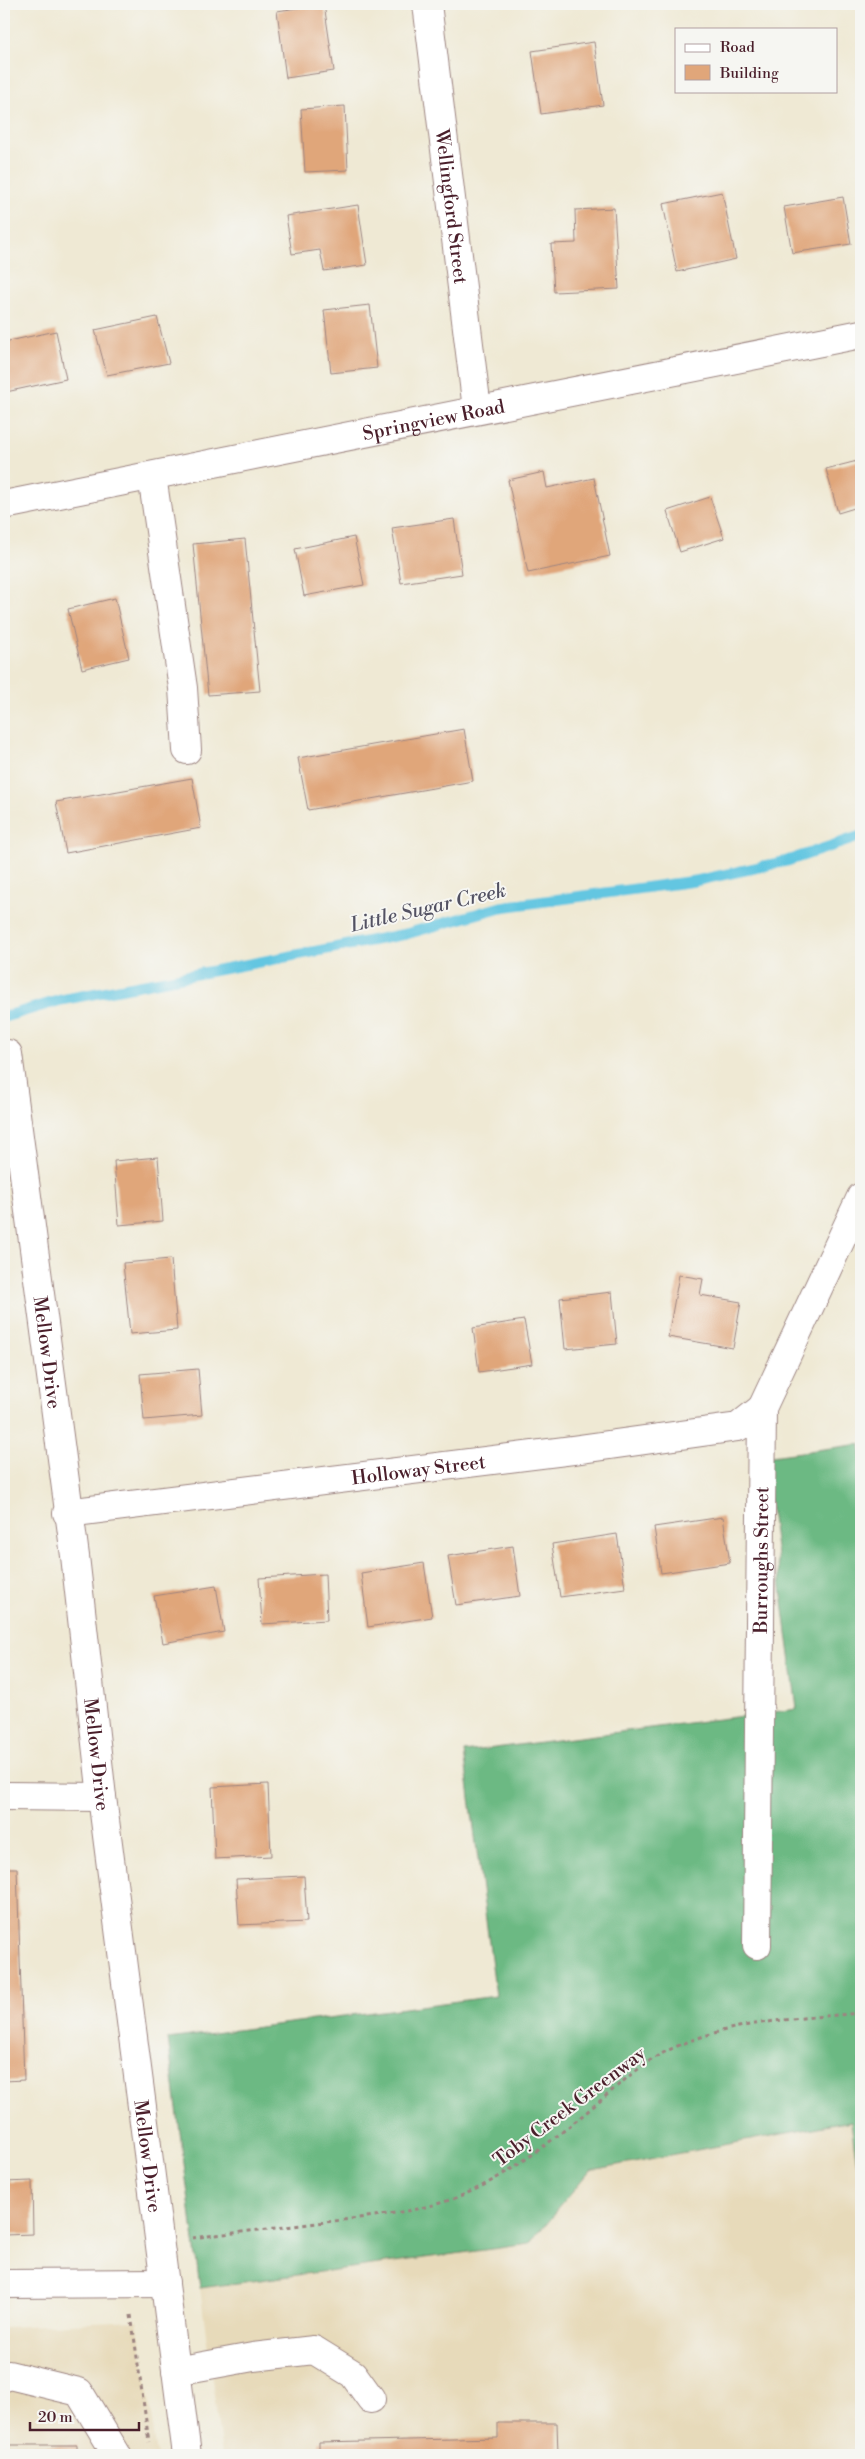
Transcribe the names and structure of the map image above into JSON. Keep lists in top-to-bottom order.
{
  "streets": {
    "street": [
      "Wellingford Street",
      "Springview Road",
      "Mellow Drive",
      "Holloway Street",
      "Burroughs Street"
    ],
    "path": ["Toby Creek Greenway"]
  },
  "crossings": [
    ["Wellingford Street", "Springview Road"],
    ["Mellow Drive", "Holloway Street"],
    ["Holloway Street", "Burroughs Street"]
  ],
  "water": ["Little Sugar Creek"],
  "legend": ["Road", "Building"],
  "scale_bar": "20 m"
}
